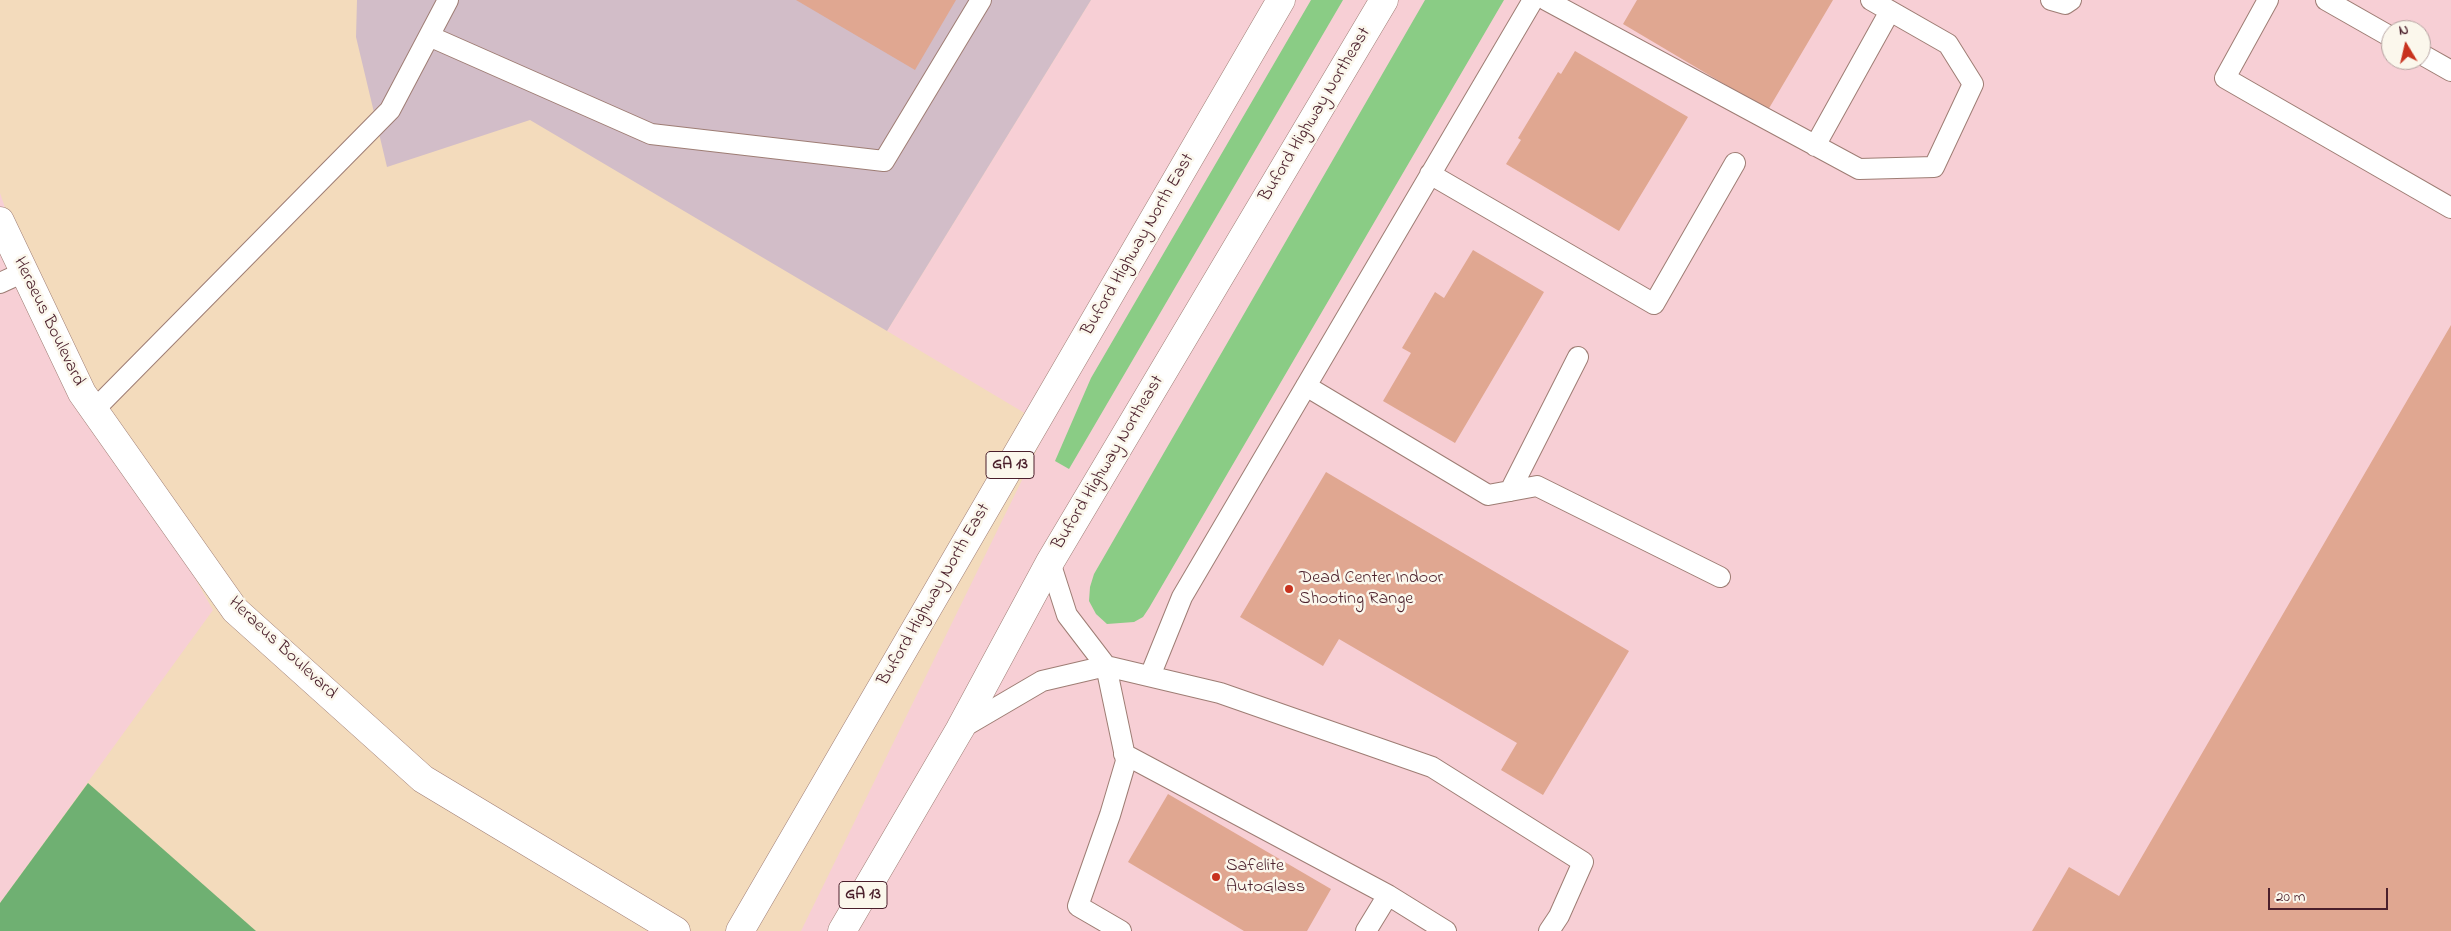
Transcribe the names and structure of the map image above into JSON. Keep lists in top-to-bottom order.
{
  "streets": {
    "main road": [
      "Buford Highway Northeast",
      "Buford Highway North East",
      "Heraeus Boulevard",
      "GA 13"
    ]
  },
  "places": ["Dead Center Indoor Shooting Range", "Safelite AutoGlass"],
  "scale_bar": "20 m",
  "north": "top"
}
